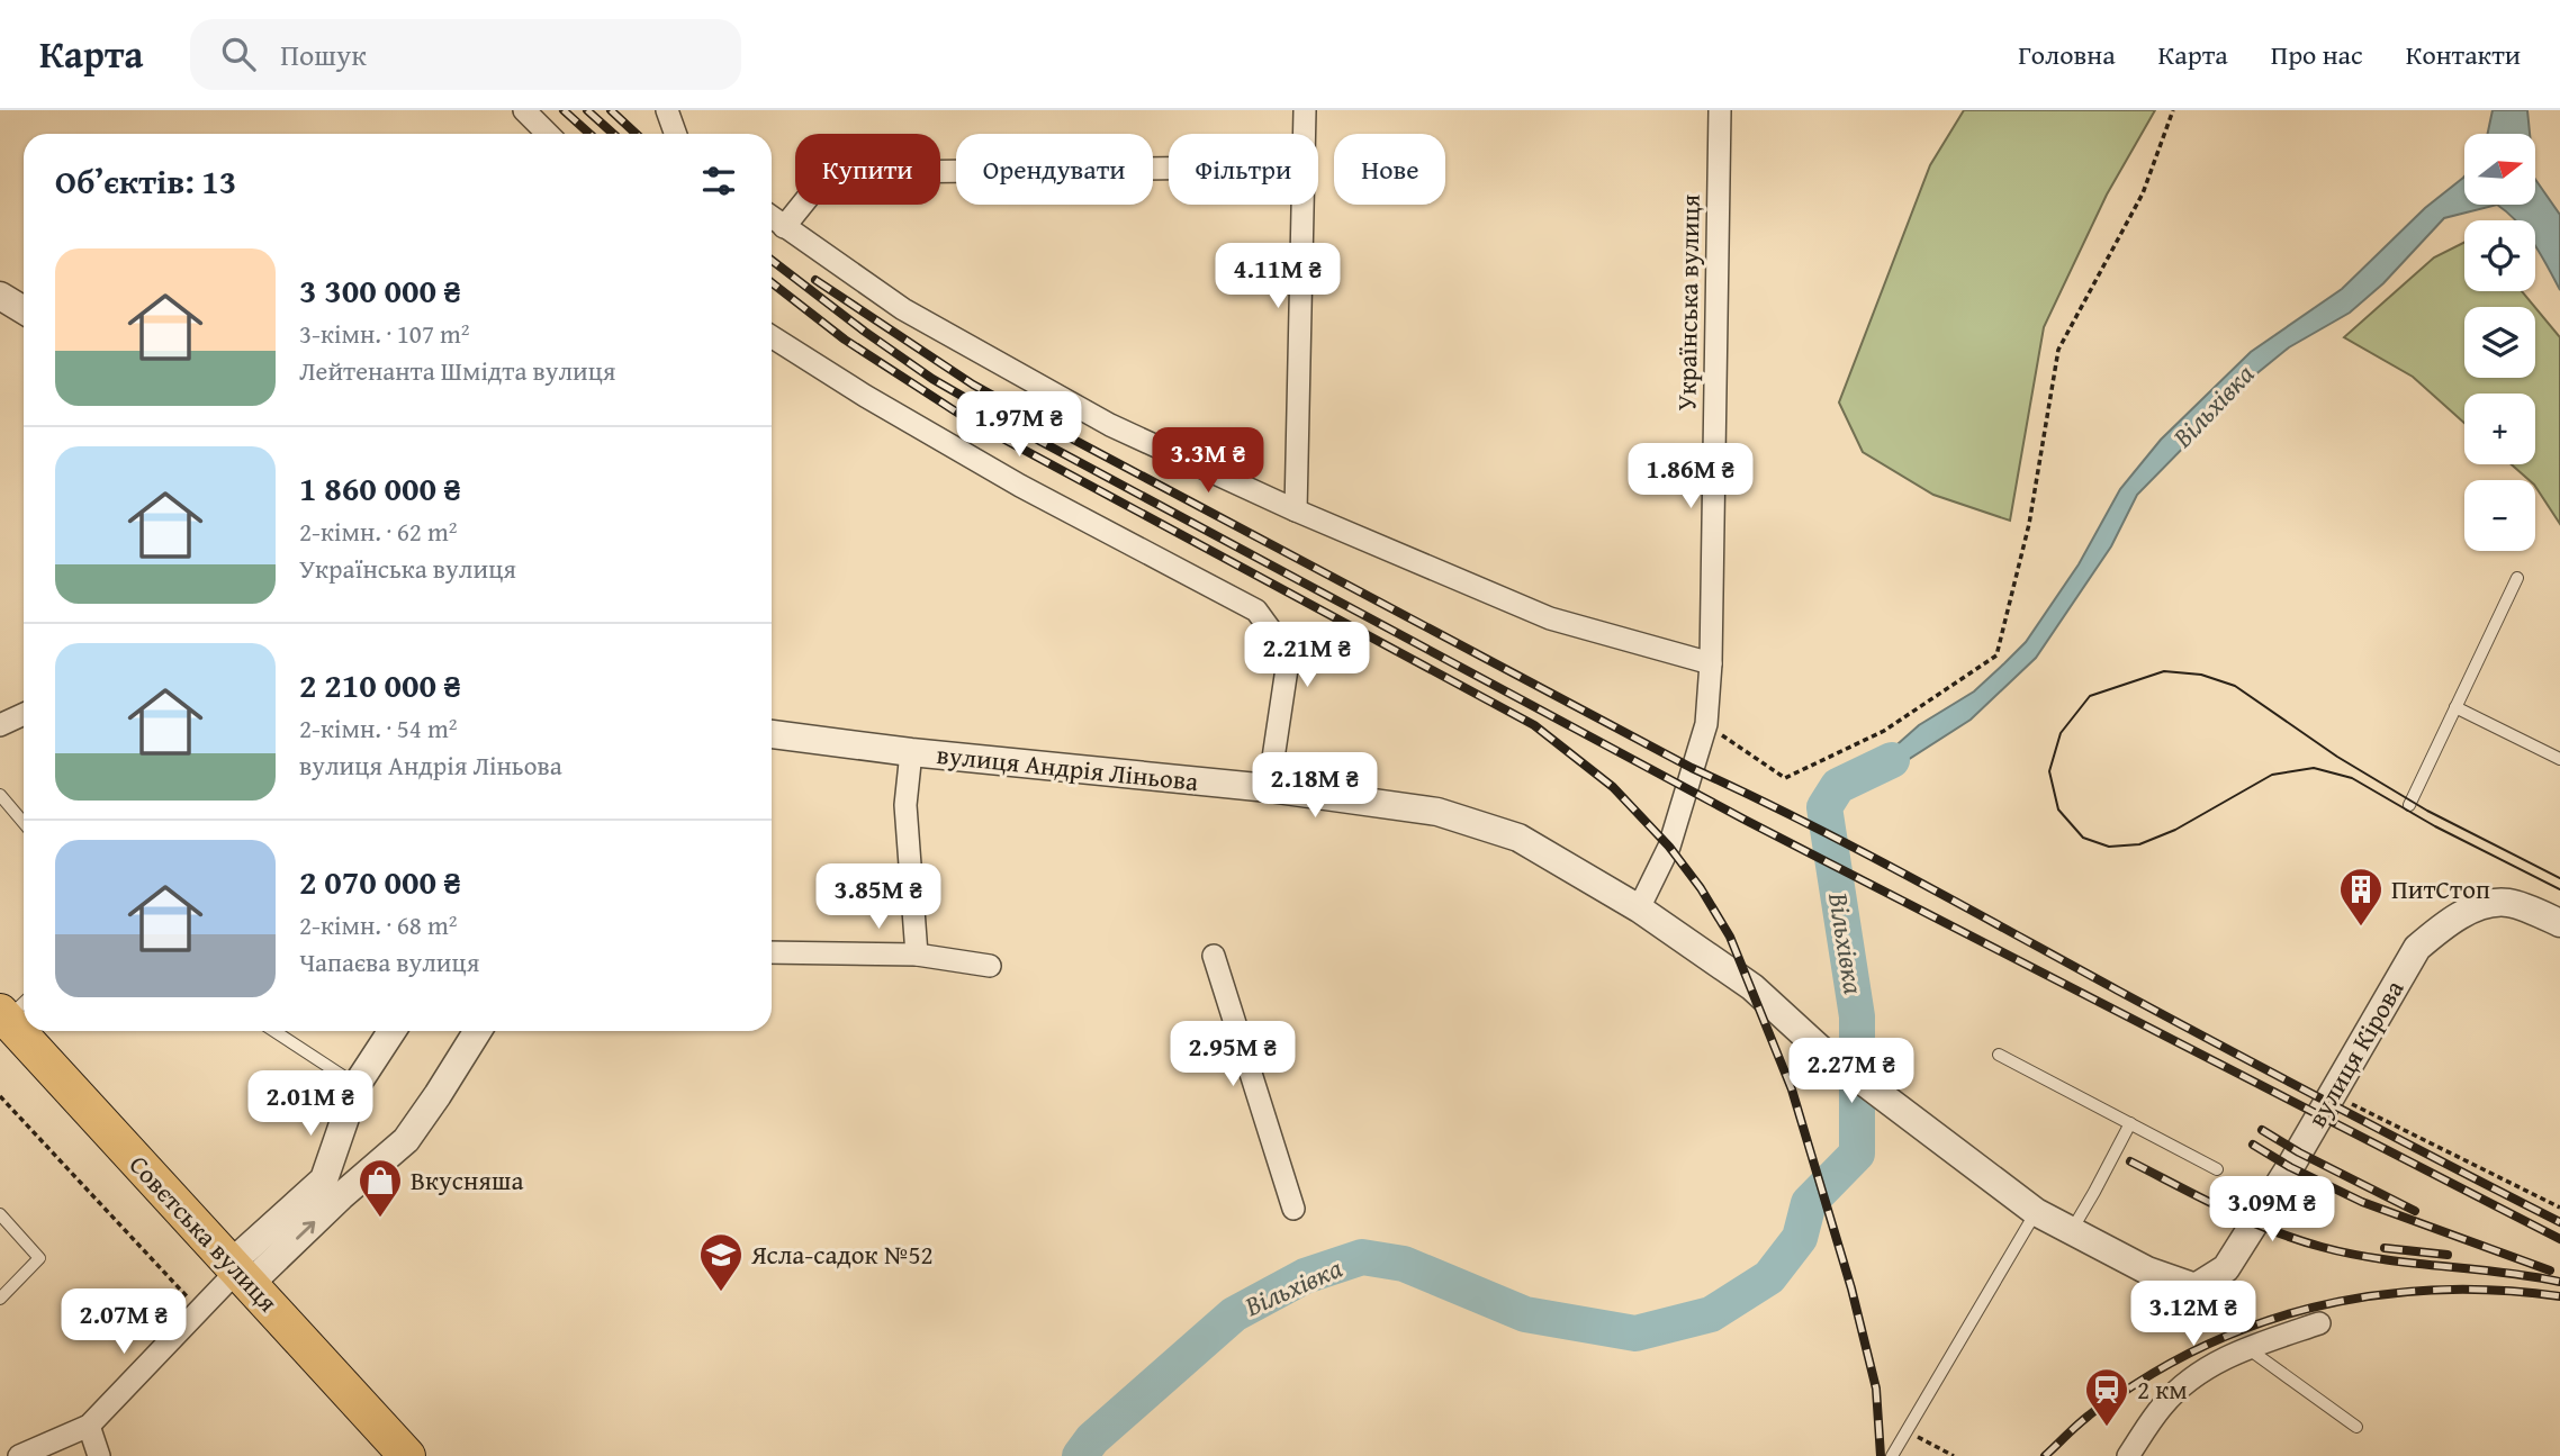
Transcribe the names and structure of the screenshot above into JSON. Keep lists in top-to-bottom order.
{
  "streets": {
    "main road": ["Совєтська вулиця"],
    "street": ["Українська вулиця", "вулиця Андрія Ліньова", "вулиця Кірова"]
  },
  "crossings": [
    ["Українська вулиця", "вулиця Андрія Ліньова"],
    ["вулиця Андрія Ліньова", "вулиця Кірова"]
  ],
  "water": ["Вільхівка"],
  "places": {
    "building": ["ПитСтоп"],
    "shop": ["Вкусняша"],
    "school or university": ["Ясла-садок №52"],
    "station": ["2 км"]
  },
  "north": "right",
  "page": {
    "header": "Карта",
    "search": "Пошук",
    "nav": [
      "Головна",
      "Карта",
      "Про нас",
      "Контакти"
    ],
    "map_buttons": ["+", "−"],
    "chip": [
      "Купити",
      "Орендувати",
      "Фільтри",
      "Нове"
    ],
    "heading": "Об’єктів: 13",
    "list": [
      {
        "name": "3 300 000 ₴",
        "note": "3-кімн. · 107 m² · Лейтенанта Шмідта вулиця"
      },
      {
        "name": "1 860 000 ₴",
        "note": "2-кімн. · 62 m² · Українська вулиця"
      },
      {
        "name": "2 210 000 ₴",
        "note": "2-кімн. · 54 m² · вулиця Андрія Ліньова"
      },
      {
        "name": "2 070 000 ₴",
        "note": "2-кімн. · 68 m² · Чапаєва вулиця"
      }
    ],
    "price": [
      "4.11M ₴",
      "1.97M ₴",
      "3.3M ₴",
      "1.86M ₴",
      "2.21M ₴",
      "2.18M ₴",
      "3.85M ₴",
      "2.95M ₴",
      "2.27M ₴",
      "2.01M ₴",
      "3.09M ₴",
      "3.12M ₴",
      "2.07M ₴"
    ]
  }
}
